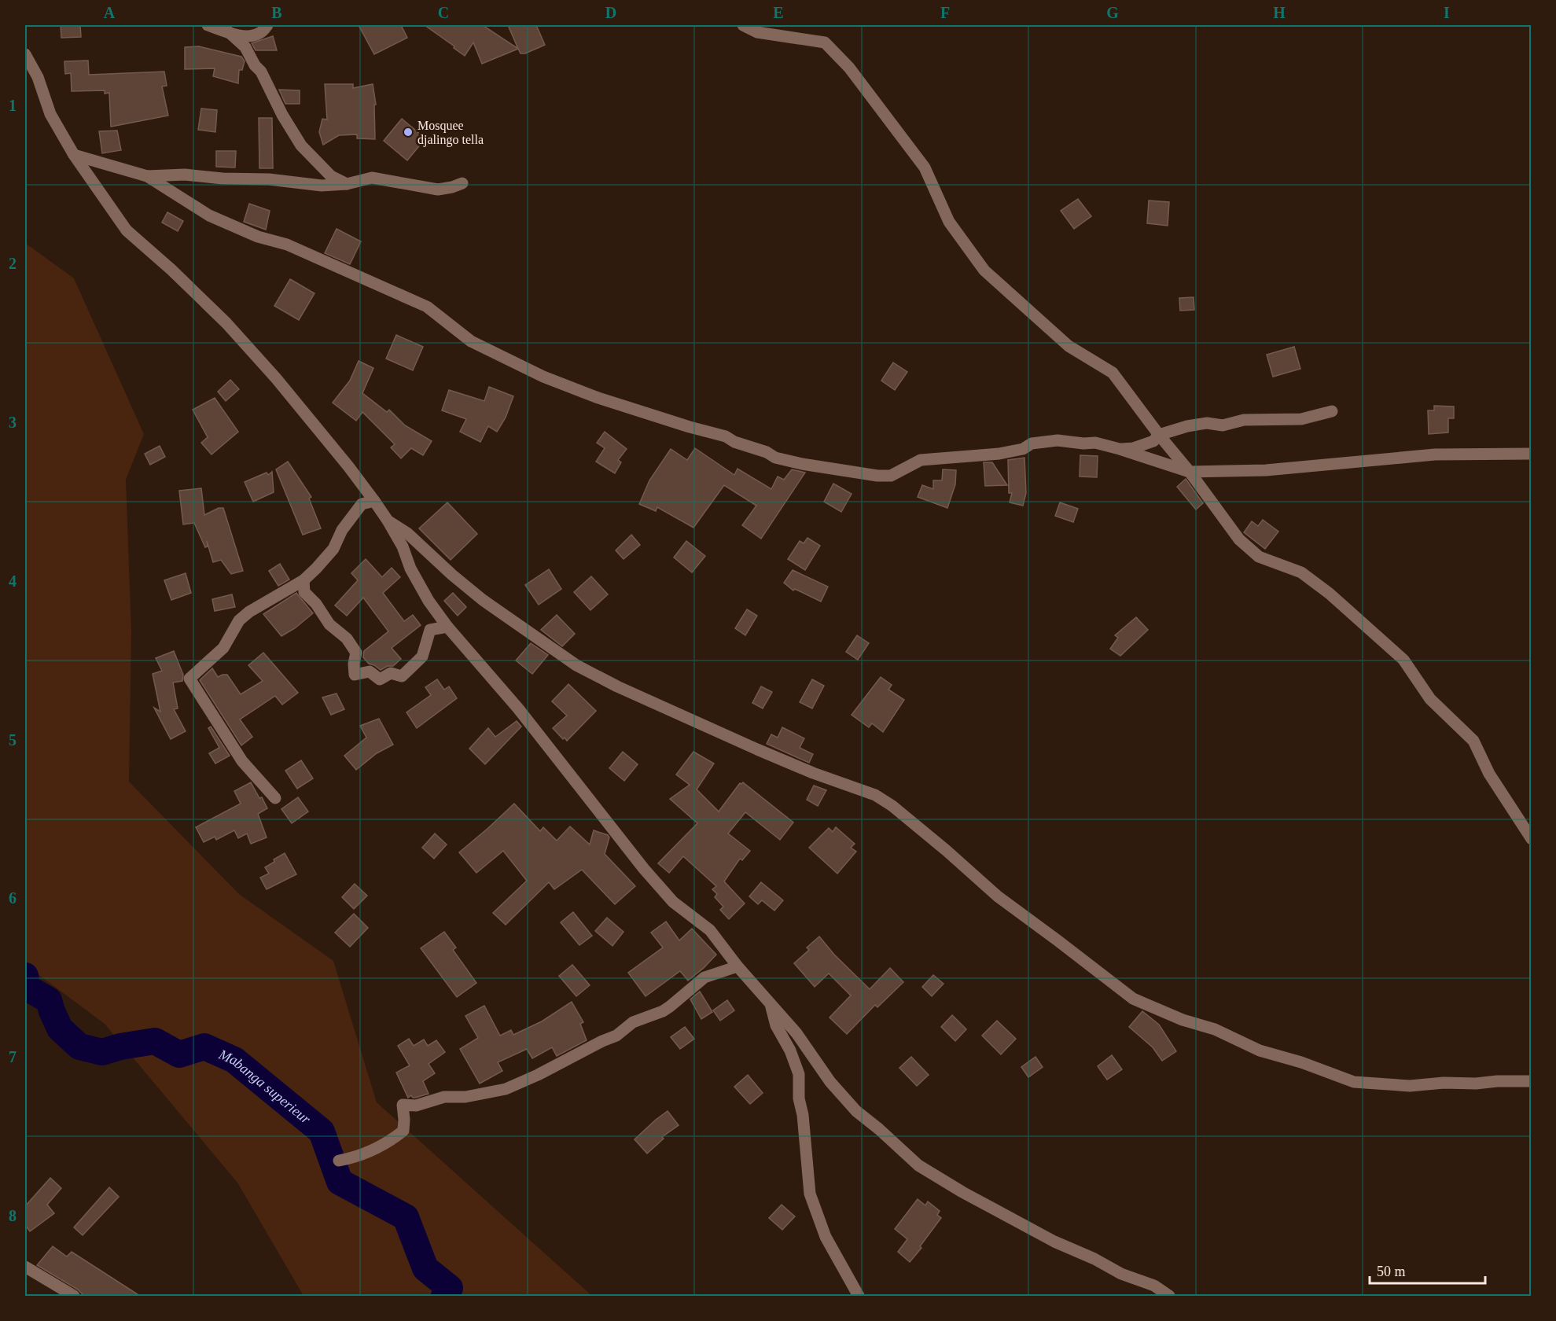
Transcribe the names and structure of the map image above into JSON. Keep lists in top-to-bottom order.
{
  "water": ["Mabanga superieur"],
  "places": ["Mosquee djalingo tella"],
  "scale_bar": "50 m",
  "grid": {
    "columns": [
      "A",
      "B",
      "C",
      "D",
      "E",
      "F",
      "G",
      "H",
      "I"
    ],
    "rows": [
      "1",
      "2",
      "3",
      "4",
      "5",
      "6",
      "7",
      "8"
    ]
  }
}
